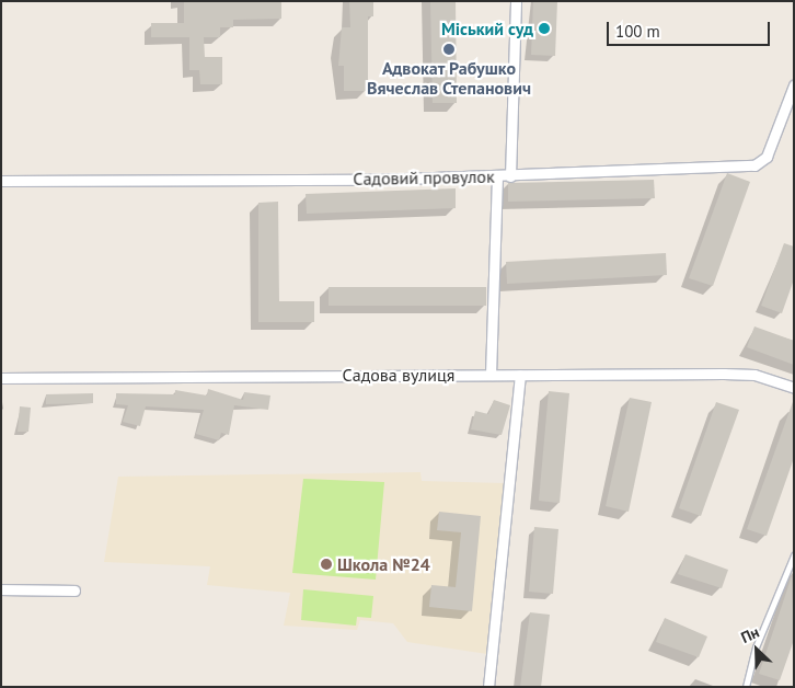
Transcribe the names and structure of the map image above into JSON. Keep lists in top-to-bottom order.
{
  "streets": {
    "street": ["Садовий провулок", "Садова вулиця"]
  },
  "places": ["Міський суд", "Адвокат Рабушко Вячеслав Степанович", "Школа №24"],
  "scale_bar": "100 m",
  "north": "top left"
}
